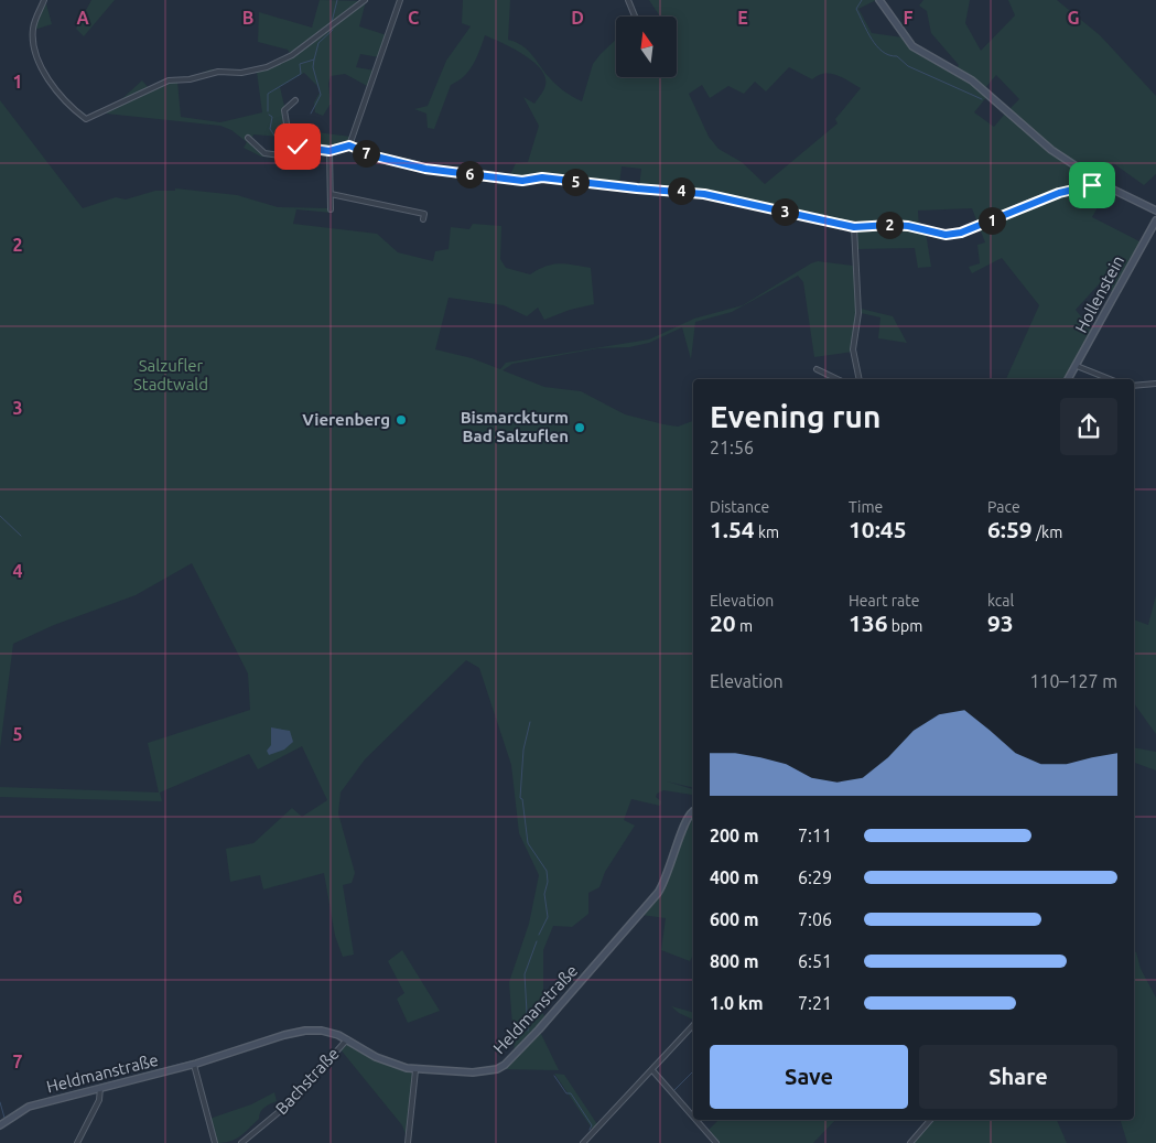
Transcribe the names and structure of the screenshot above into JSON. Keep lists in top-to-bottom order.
{
  "streets": {
    "main road": ["Hollenstein", "Heldmanstraße"],
    "street": ["Bachstraße"]
  },
  "crossings": [
    ["Heldmanstraße", "Bachstraße"]
  ],
  "parks": ["Salzufler Stadtwald"],
  "places": ["Vierenberg", "Bismarckturm Bad Salzuflen"],
  "north": "top",
  "page": {
    "pins": [
      "7",
      "6",
      "5",
      "4",
      "3",
      "1",
      "2"
    ],
    "heading": ["Evening run", "21:56"],
    "stats": [
      ["Distance", "1.54 km"],
      ["Time", "10:45"],
      ["Pace", "6:59 /km"],
      ["Elevation", "20 m"],
      ["Heart rate", "136 bpm"],
      ["kcal", "93"]
    ],
    "chart": ["Elevation", "110–127 m"],
    "list": [
      {
        "name": "200 m",
        "note": "7:11"
      },
      {
        "name": "400 m",
        "note": "6:29"
      },
      {
        "name": "600 m",
        "note": "7:06"
      },
      {
        "name": "800 m",
        "note": "6:51"
      },
      {
        "name": "1.0 km",
        "note": "7:21"
      }
    ],
    "buttons": ["Save", "Share"]
  },
  "grid": {
    "columns": [
      "A",
      "B",
      "C",
      "D",
      "E",
      "F",
      "G"
    ],
    "rows": [
      "1",
      "2",
      "3",
      "4",
      "5",
      "6",
      "7"
    ]
  }
}
